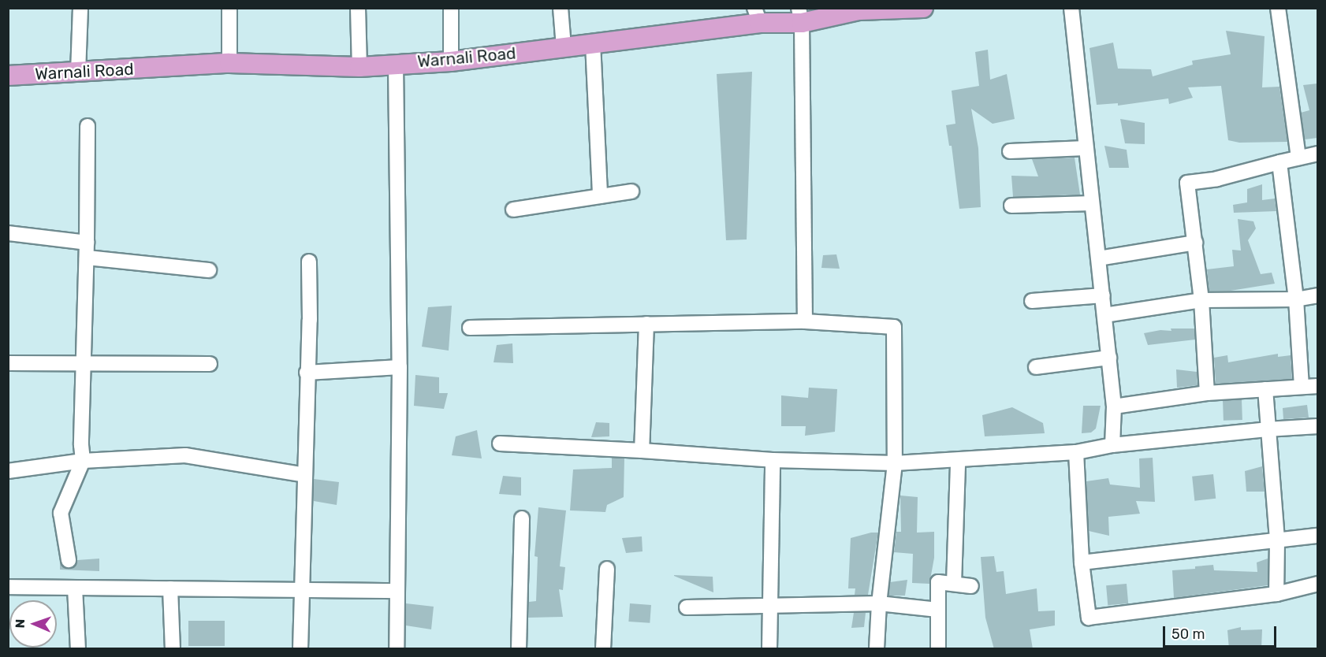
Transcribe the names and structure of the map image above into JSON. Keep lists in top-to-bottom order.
{
  "streets": {
    "main road": ["Warnali Road"]
  },
  "scale_bar": "50 m",
  "north": "left"
}
